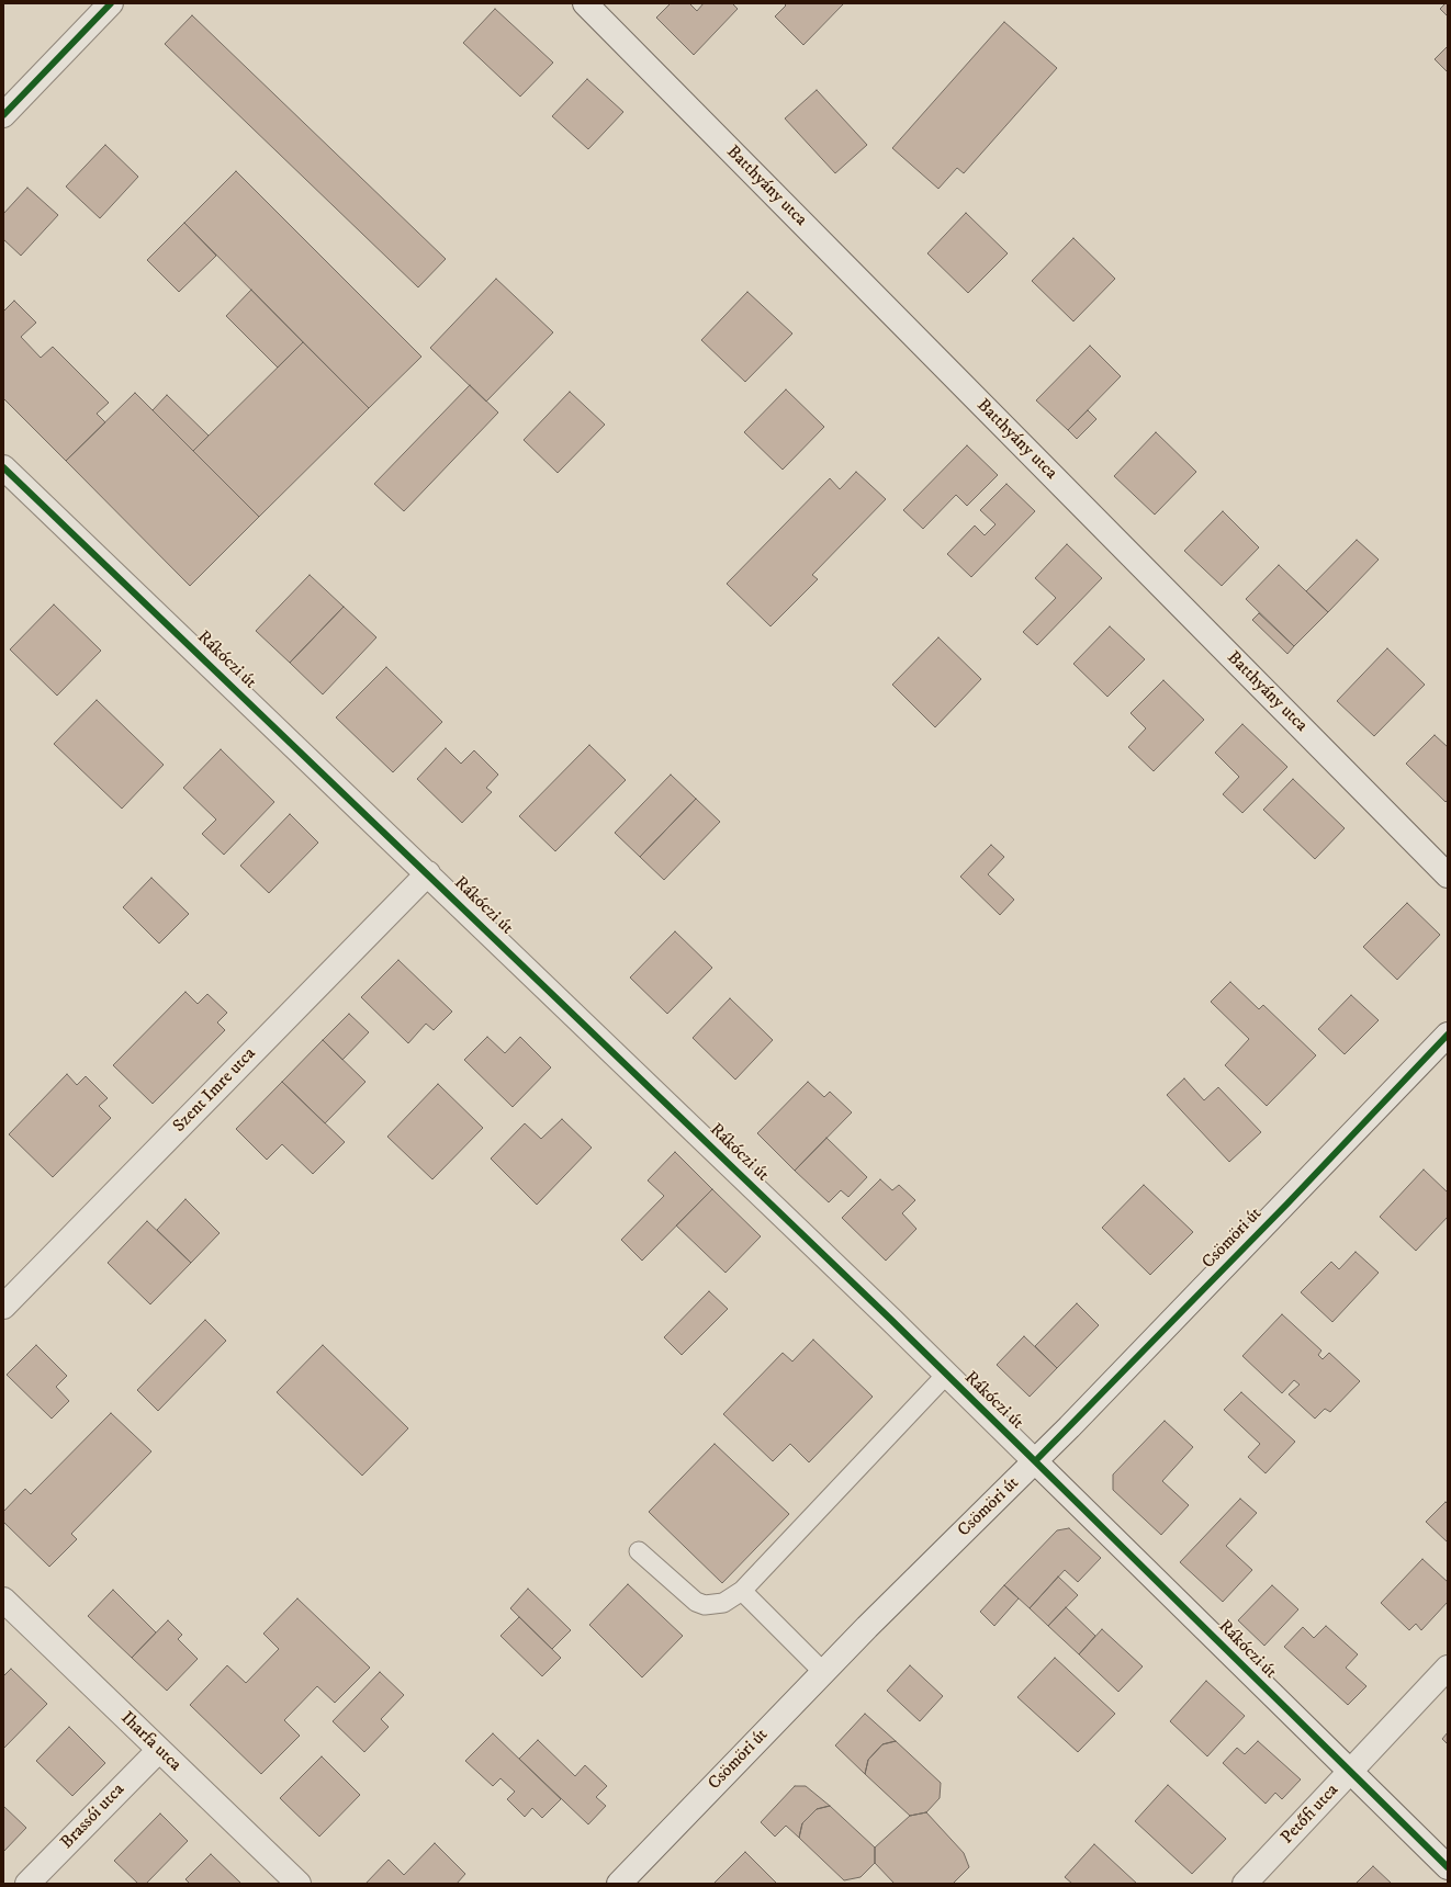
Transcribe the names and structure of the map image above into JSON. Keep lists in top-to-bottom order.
{
  "streets": {
    "street": [
      "Batthyány utca",
      "Rákóczi út",
      "Szent Imre utca",
      "Csömöri út",
      "Iharfa utca",
      "Petőfi utca",
      "Brassói utca"
    ]
  },
  "crossings": [
    ["Rákóczi út", "Szent Imre utca"],
    ["Rákóczi út", "Csömöri út"],
    ["Rákóczi út", "Petőfi utca"],
    ["Iharfa utca", "Brassói utca"]
  ]
}
